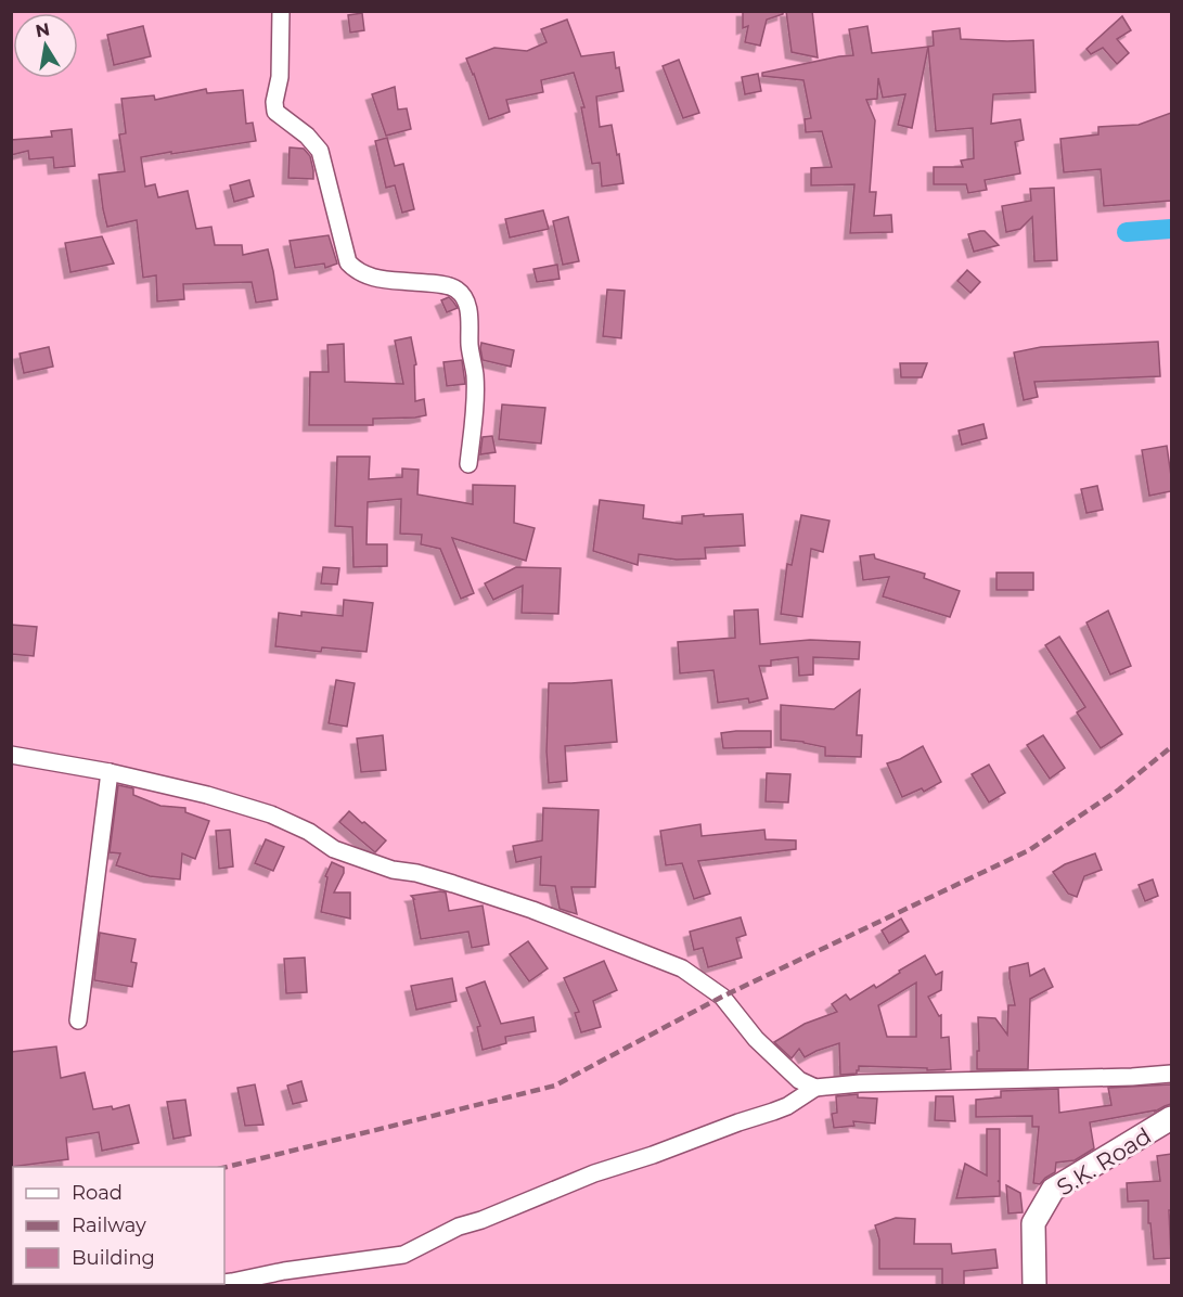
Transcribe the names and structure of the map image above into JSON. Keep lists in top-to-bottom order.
{
  "streets": {
    "main road": ["S.K. Road"]
  },
  "legend": ["Road", "Railway", "Building"],
  "north": "top"
}
